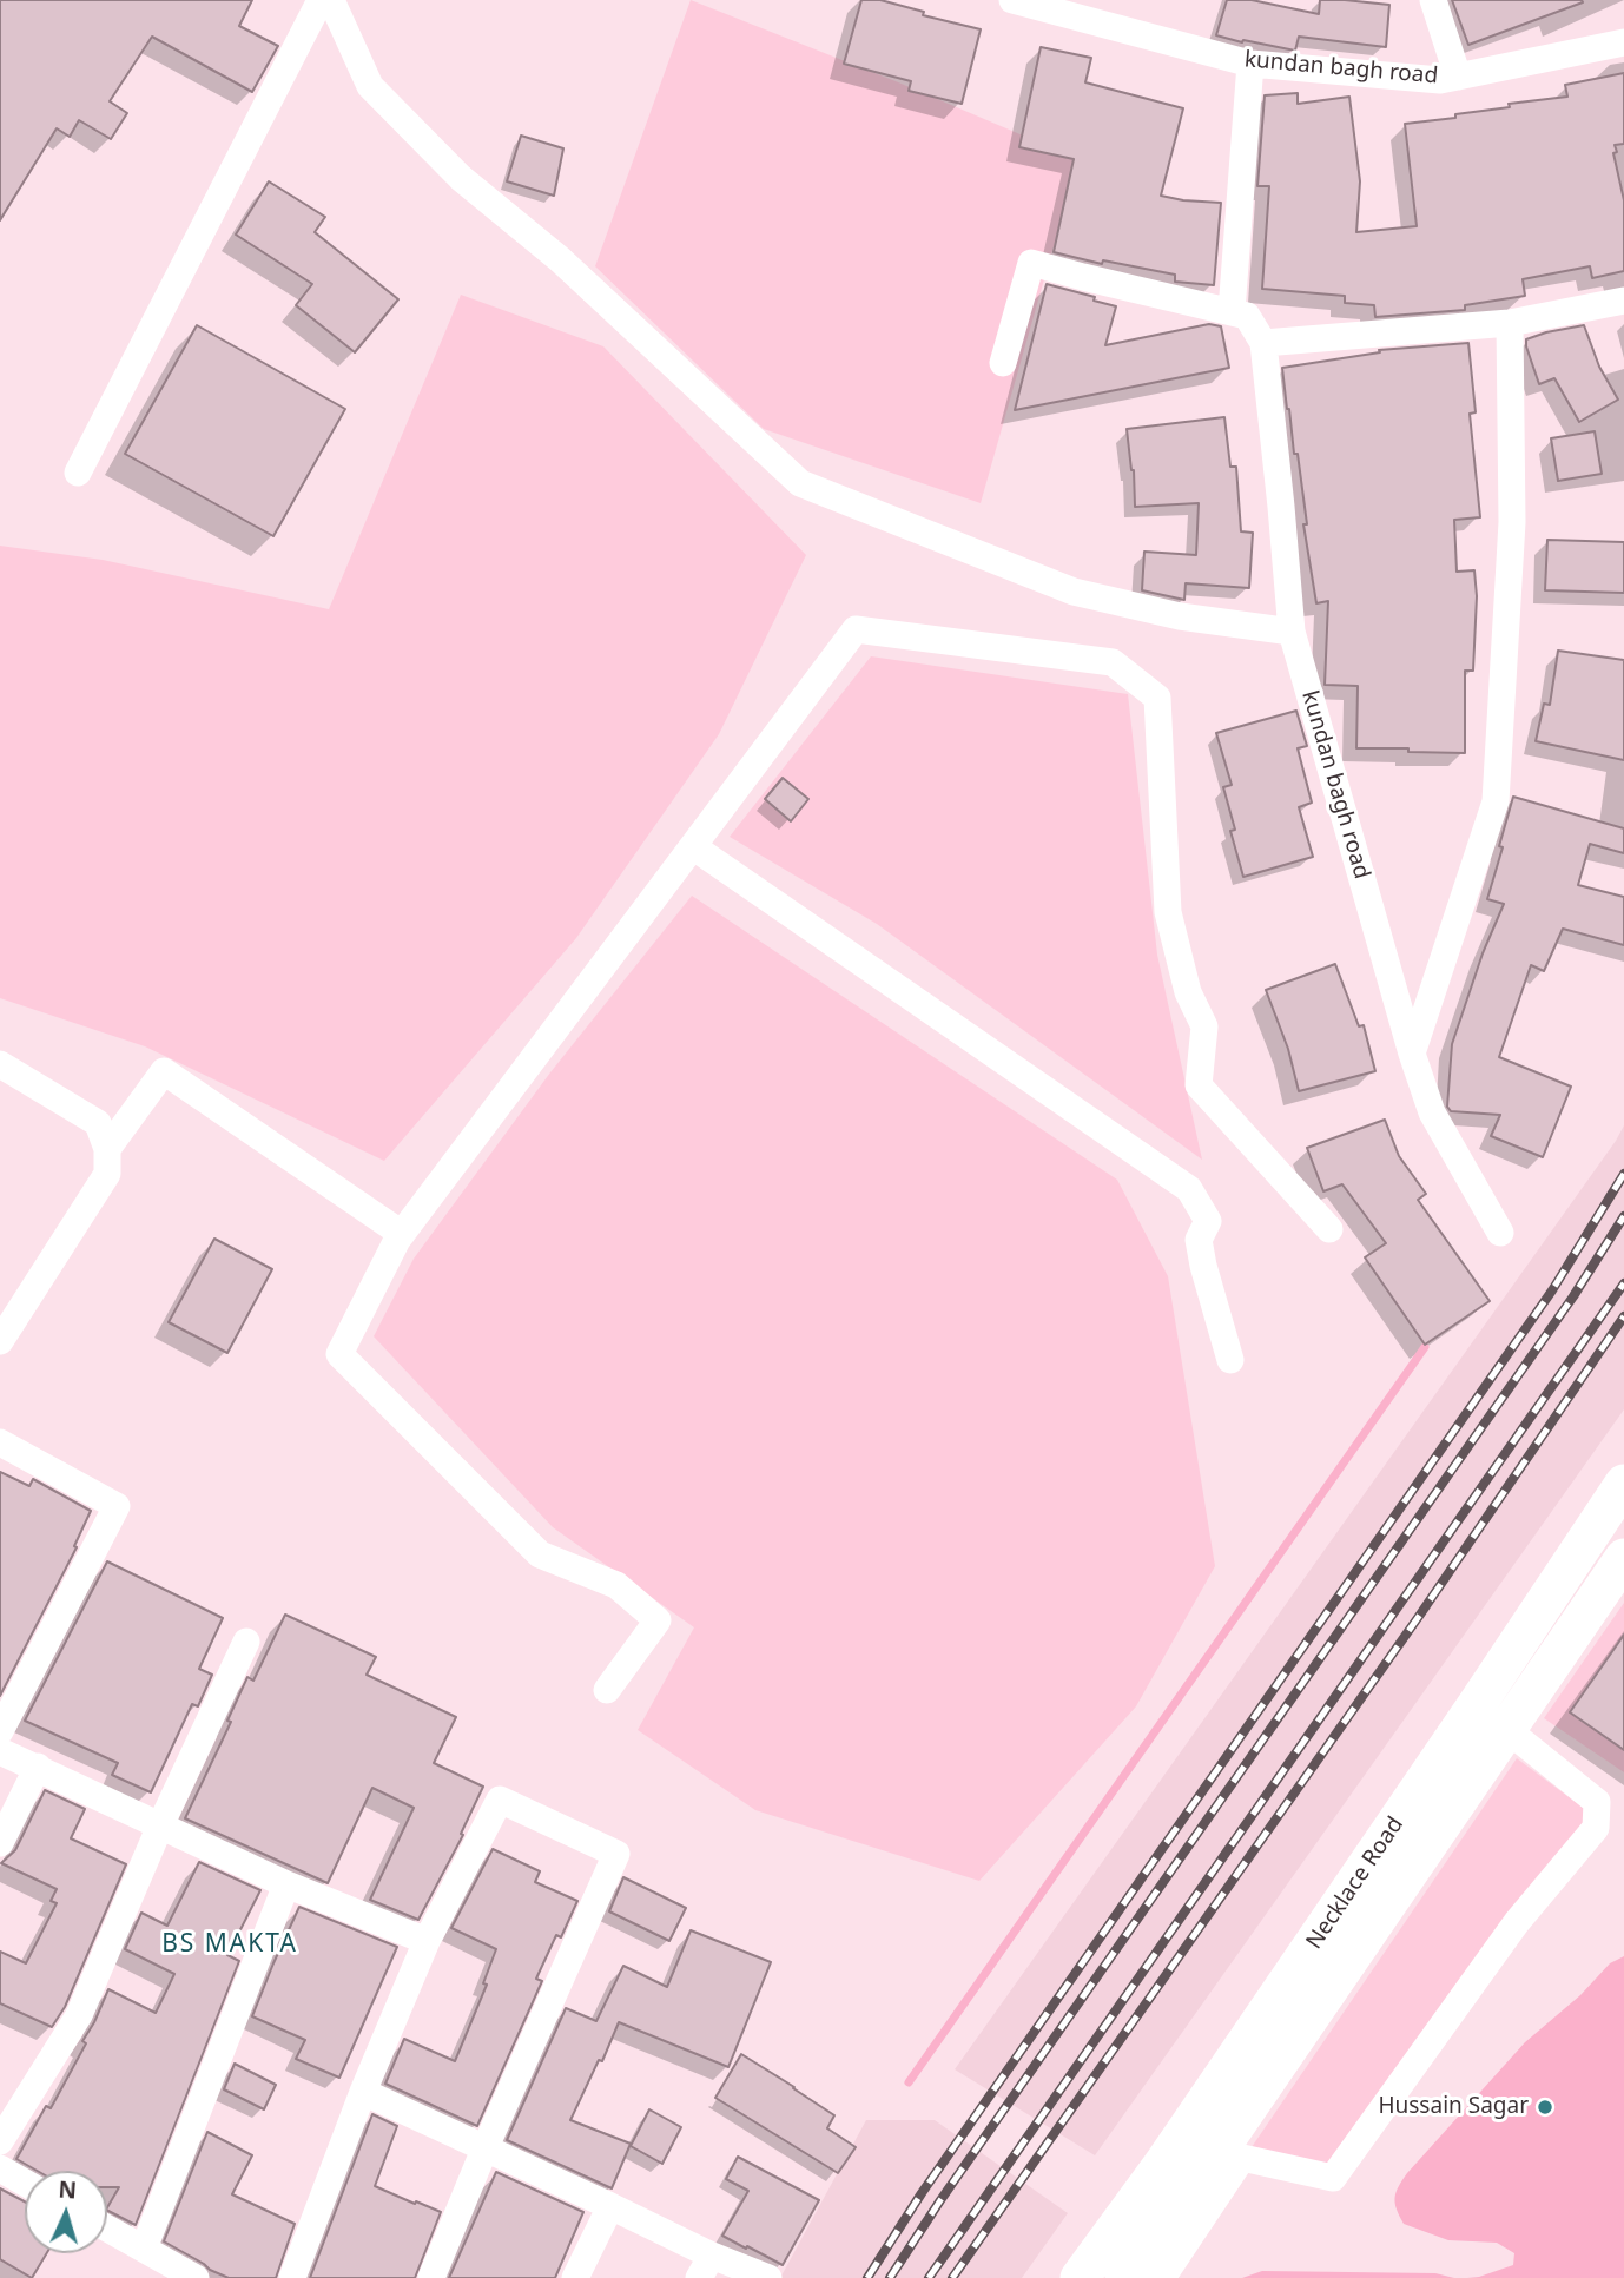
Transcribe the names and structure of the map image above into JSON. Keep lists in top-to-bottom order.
{
  "streets": {
    "main road": ["Necklace Road"],
    "street": ["kundan bagh road"]
  },
  "districts": ["BS MAKTA"],
  "places": ["Hussain Sagar"],
  "north": "top"
}
